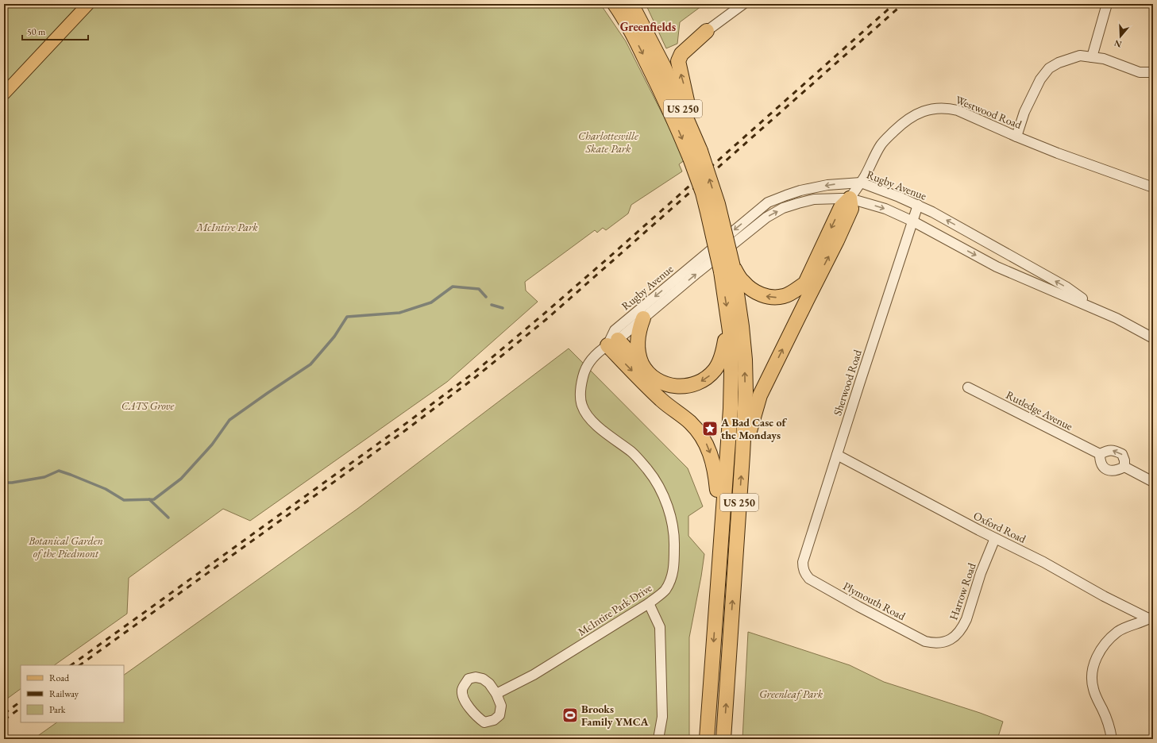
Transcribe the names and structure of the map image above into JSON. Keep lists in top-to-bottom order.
{
  "streets": {
    "highway": ["US 250"],
    "street": [
      "Westwood Road",
      "Rugby Avenue",
      "Sherwood Road",
      "Rutledge Avenue",
      "Oxford Road",
      "Harrow Road",
      "Plymouth Road",
      "McIntire Park Drive"
    ]
  },
  "crossings": [
    ["Westwood Road", "Rugby Avenue"],
    ["Rugby Avenue", "Sherwood Road"],
    ["Rugby Avenue", "McIntire Park Drive"],
    ["Sherwood Road", "Oxford Road"],
    ["Sherwood Road", "Plymouth Road"],
    ["Oxford Road", "Harrow Road"],
    ["Harrow Road", "Plymouth Road"]
  ],
  "districts": ["Greenfields"],
  "parks": [
    "Charlottesville Skate Park",
    "McIntire Park",
    "CATS Grove",
    "Botanical Garden of the Piedmont",
    "Greenleaf Park"
  ],
  "places": {
    "place": ["A Bad Case of the Mondays"],
    "sports": ["Brooks Family YMCA"]
  },
  "legend": ["Road", "Railway", "Park"],
  "scale_bar": "50 m",
  "north": "bottom"
}
